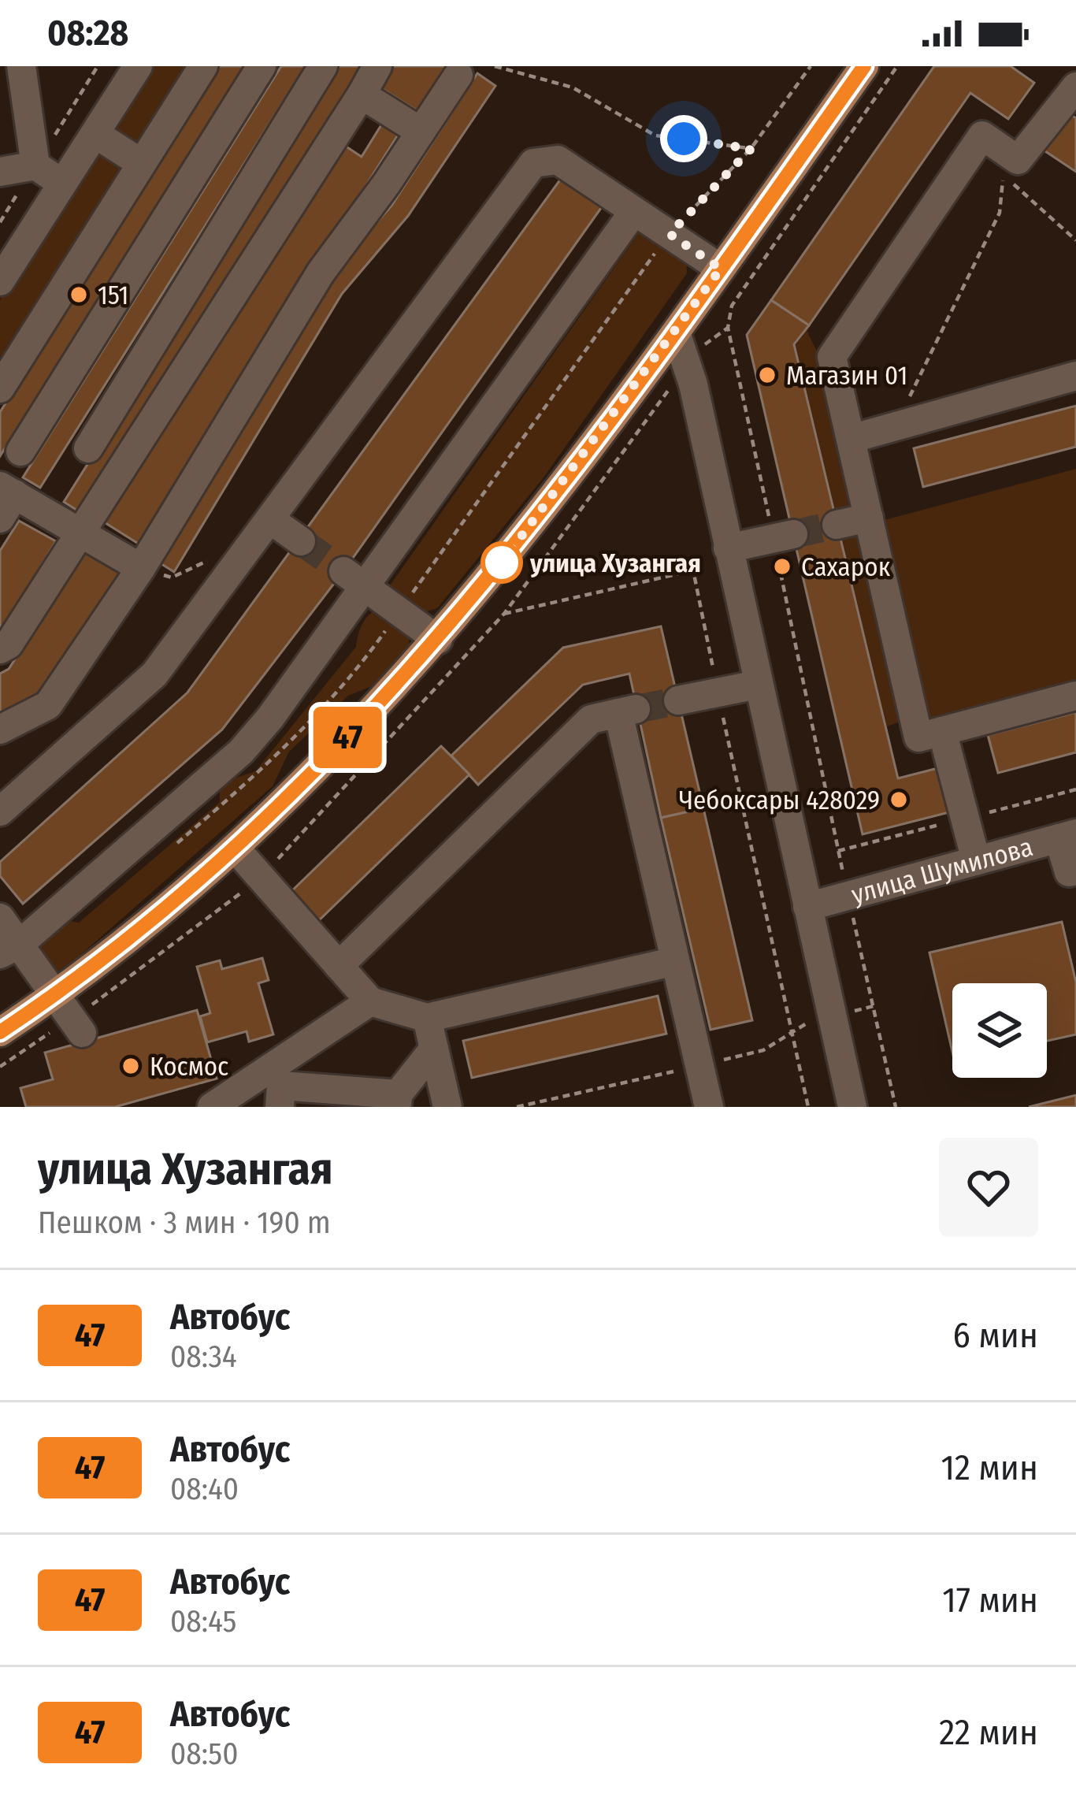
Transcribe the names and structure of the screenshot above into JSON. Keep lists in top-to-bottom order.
{
  "streets": {
    "street": ["улица Шумилова"]
  },
  "places": [
    "151",
    "Магазин 01",
    "улица Хузангая",
    "Сахарок",
    "Чебоксары 428029",
    "Космос"
  ],
  "lines": ["bus line 47"],
  "page": {
    "status": "08:28",
    "on_map": "47",
    "heading": ["улица Хузангая", "Пешком · 3 мин · 190 m"],
    "list": [
      {
        "mark": "47",
        "name": "Автобус",
        "note": "08:34",
        "value": "6 мин"
      },
      {
        "mark": "47",
        "name": "Автобус",
        "note": "08:40",
        "value": "12 мин"
      },
      {
        "mark": "47",
        "name": "Автобус",
        "note": "08:45",
        "value": "17 мин"
      },
      {
        "mark": "47",
        "name": "Автобус",
        "note": "08:50",
        "value": "22 мин"
      }
    ]
  }
}
